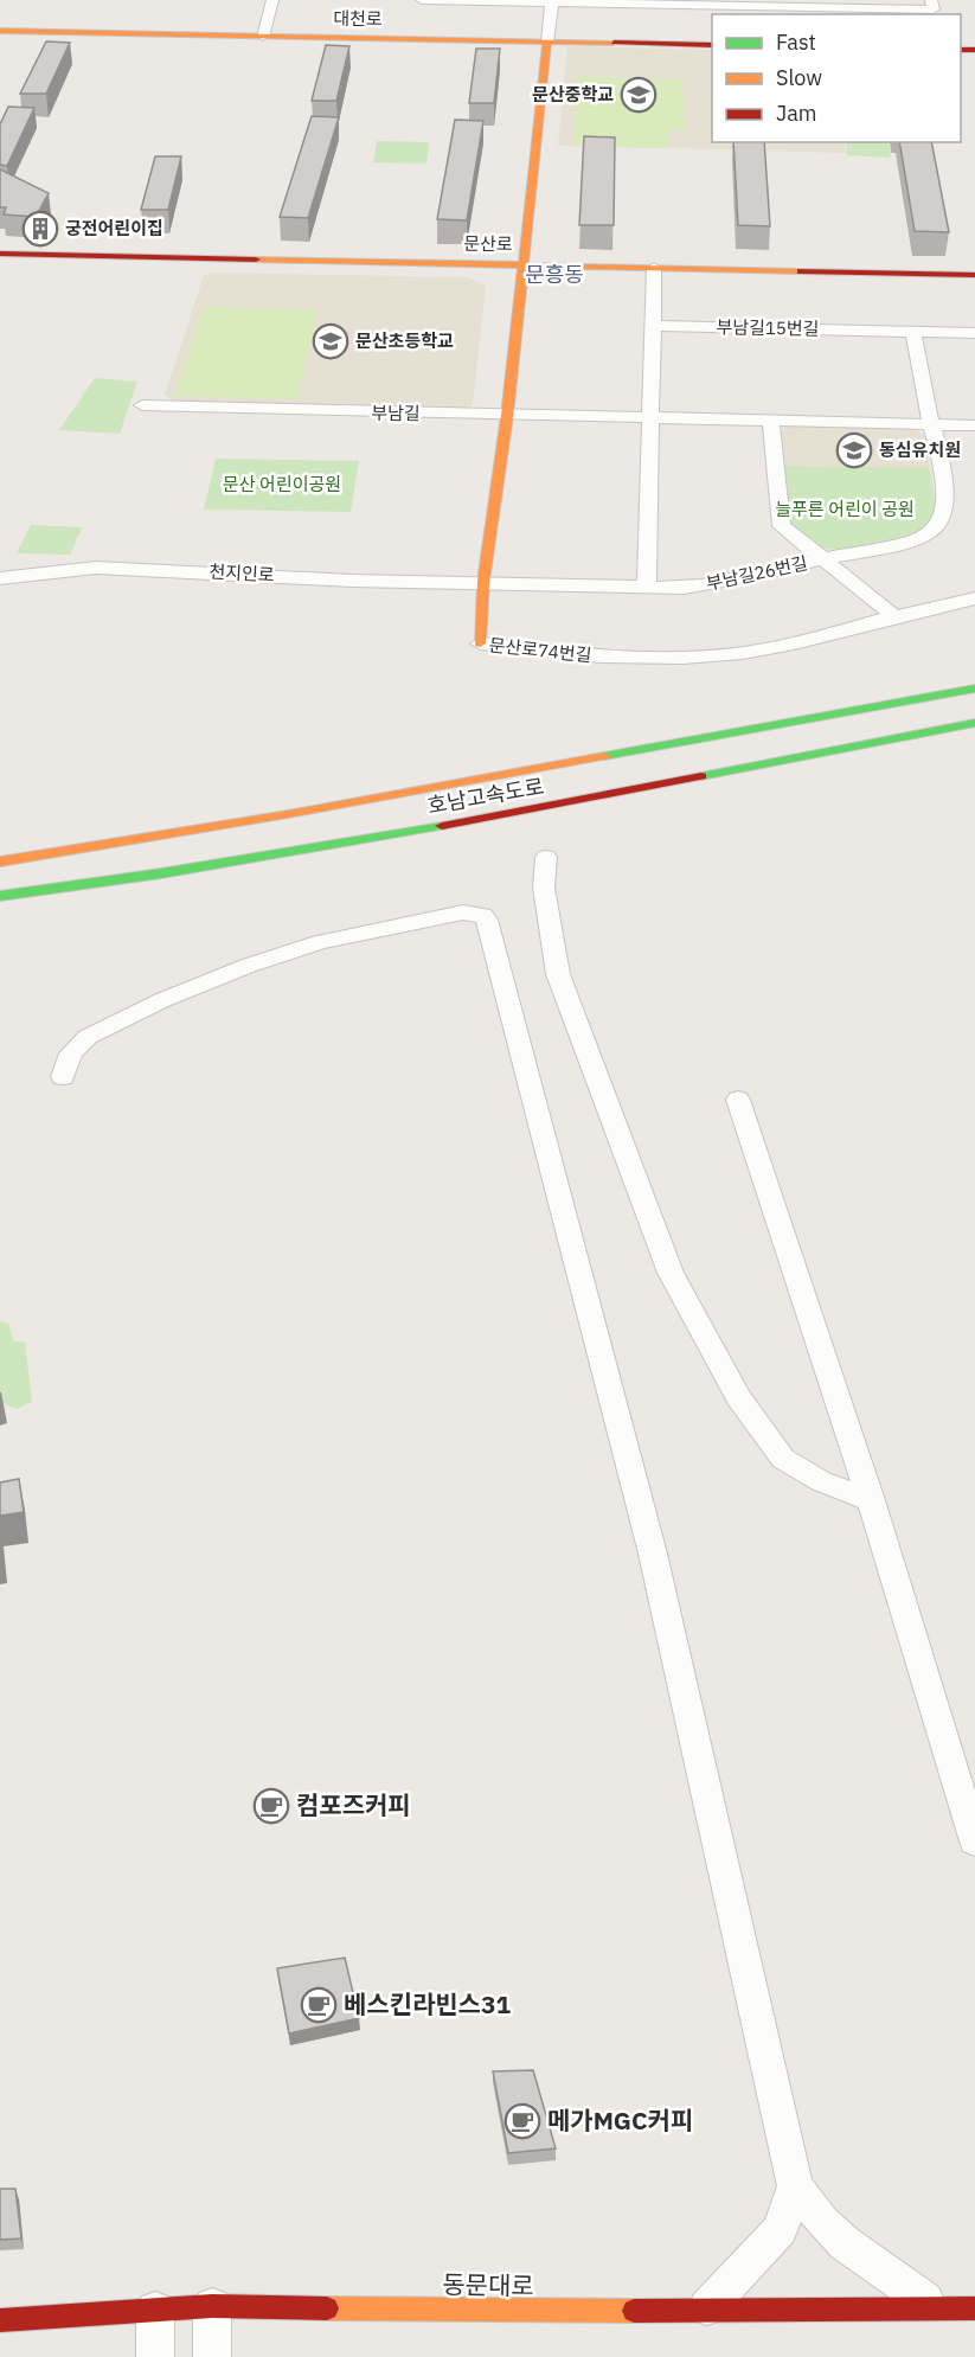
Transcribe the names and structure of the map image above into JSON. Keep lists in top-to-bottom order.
{
  "streets": {
    "main road": [
      "대천로",
      "문산로",
      "문산로74번길",
      "호남고속도로",
      "동문대로"
    ],
    "street": [
      "부남길15번길",
      "부남길",
      "천지인로",
      "부남길26번길"
    ]
  },
  "crossings": [
    ["대천로", "문산로74번길"],
    ["문산로", "문산로74번길"],
    ["부남길", "부남길26번길"],
    ["부남길", "문산로74번길"],
    ["천지인로", "부남길26번길"],
    ["천지인로", "문산로74번길"],
    ["부남길26번길", "문산로74번길"]
  ],
  "districts": ["문흥동"],
  "parks": ["문산 어린이공원", "늘푸른 어린이 공원"],
  "places": {
    "school or university": ["문산중학교", "문산초등학교", "동심유치원"],
    "building": ["궁전어린이집"],
    "cafe": ["컴포즈커피", "베스킨라빈스31", "메가MGC커피"]
  },
  "legend": ["Fast", "Slow", "Jam"]
}
